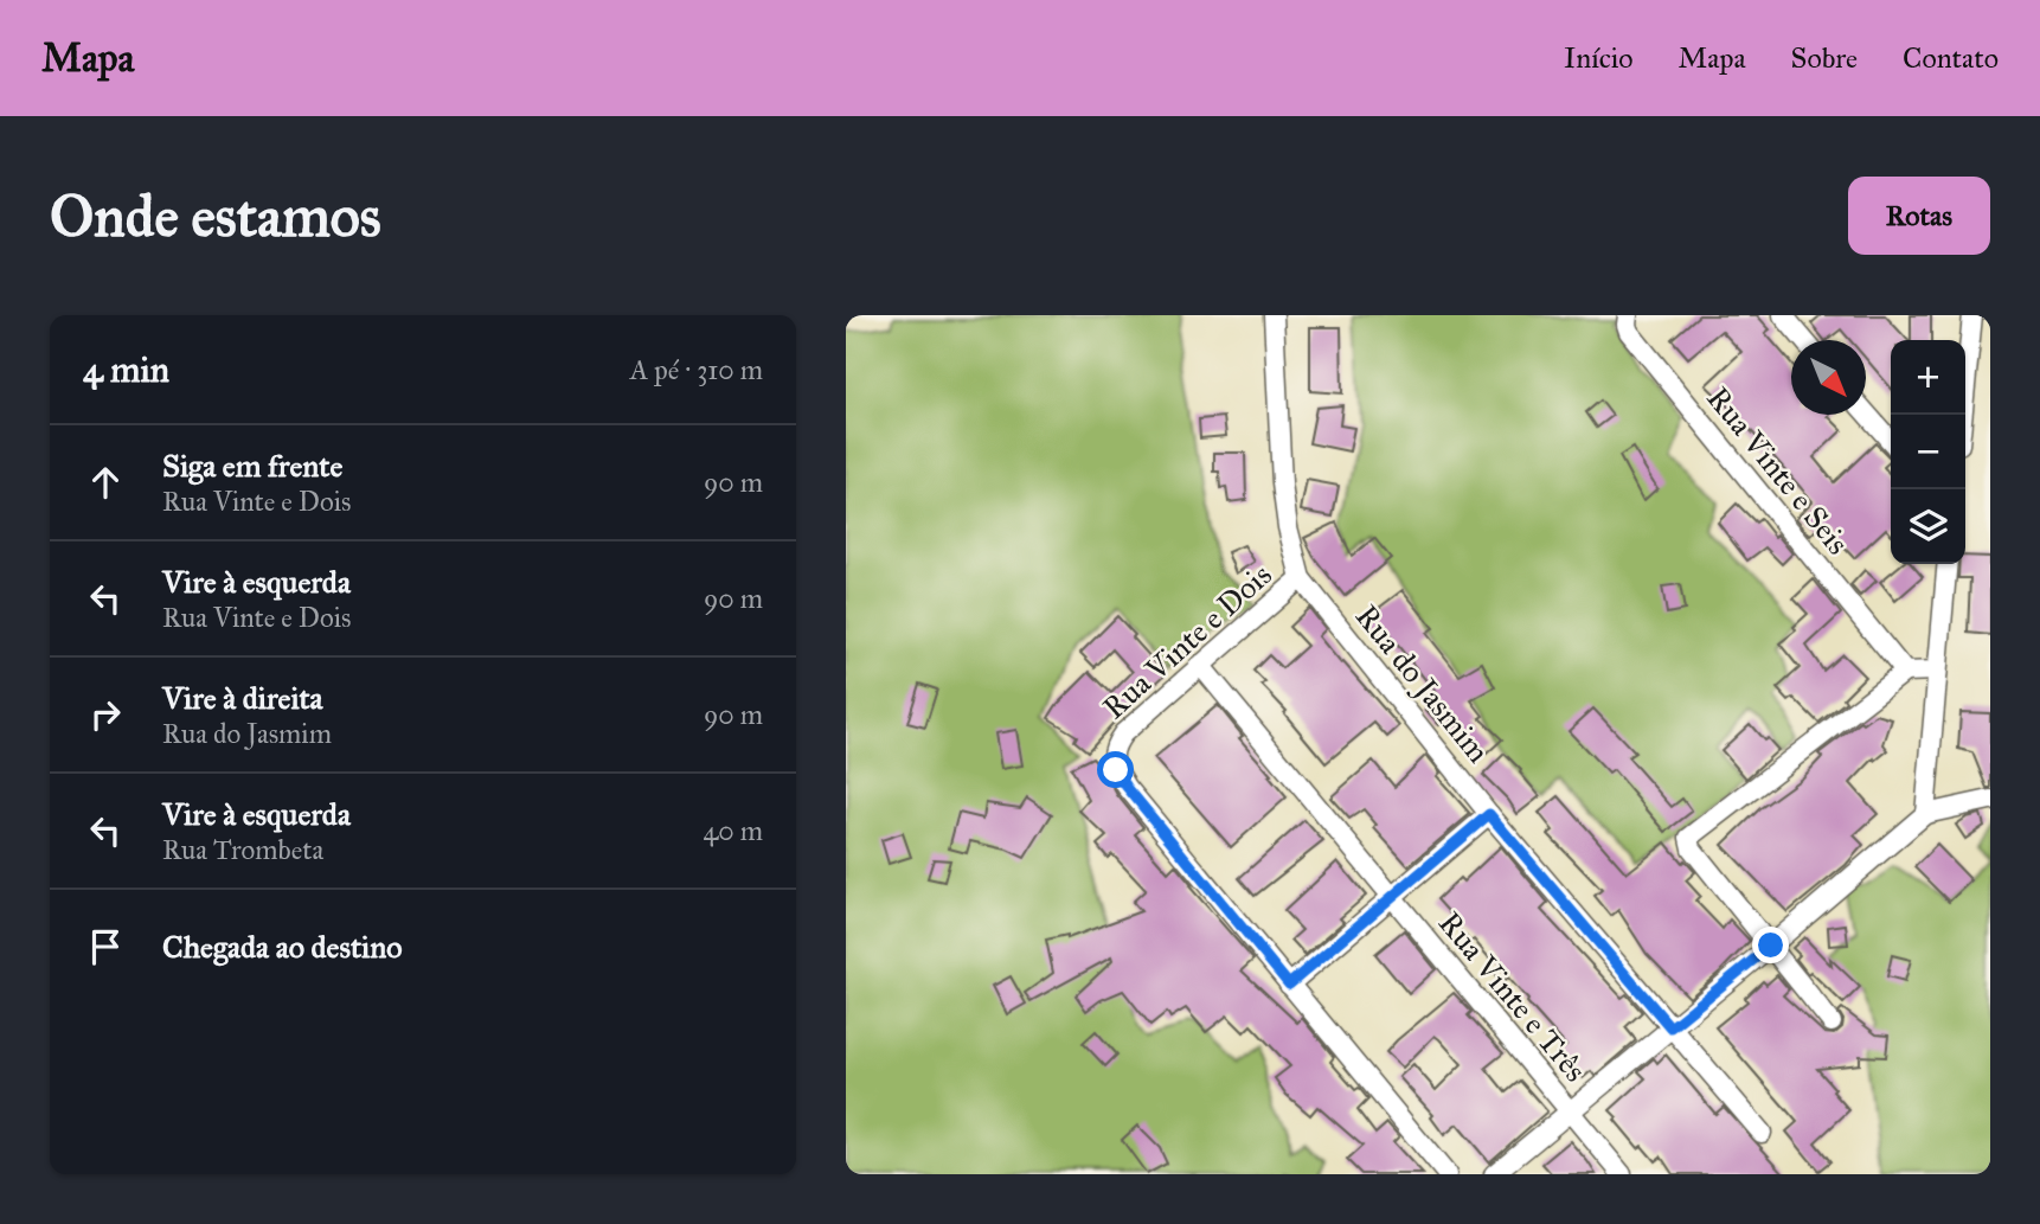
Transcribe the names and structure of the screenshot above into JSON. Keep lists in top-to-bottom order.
{
  "streets": {
    "street": [
      "Rua Vinte e Seis",
      "Rua Vinte e Dois",
      "Rua do Jasmim",
      "Rua Vinte e Três"
    ]
  },
  "crossings": [
    ["Rua Vinte e Dois", "Rua do Jasmim"],
    ["Rua Vinte e Dois", "Rua Vinte e Três"]
  ],
  "north": "bottom right",
  "page": {
    "header": "Mapa",
    "nav": [
      "Início",
      "Mapa",
      "Sobre",
      "Contato"
    ],
    "buttons": "Rotas",
    "title": "Onde estamos",
    "heading": ["4 min", "A pé · 310 m"],
    "map_buttons": ["+", "−"],
    "list": [
      ["Siga em frente", "Rua Vinte e Dois", "90 m"],
      ["Vire à esquerda", "Rua Vinte e Dois", "90 m"],
      ["Vire à direita", "Rua do Jasmim", "90 m"],
      ["Vire à esquerda", "Rua Trombeta", "40 m"],
      "Chegada ao destino"
    ]
  }
}
